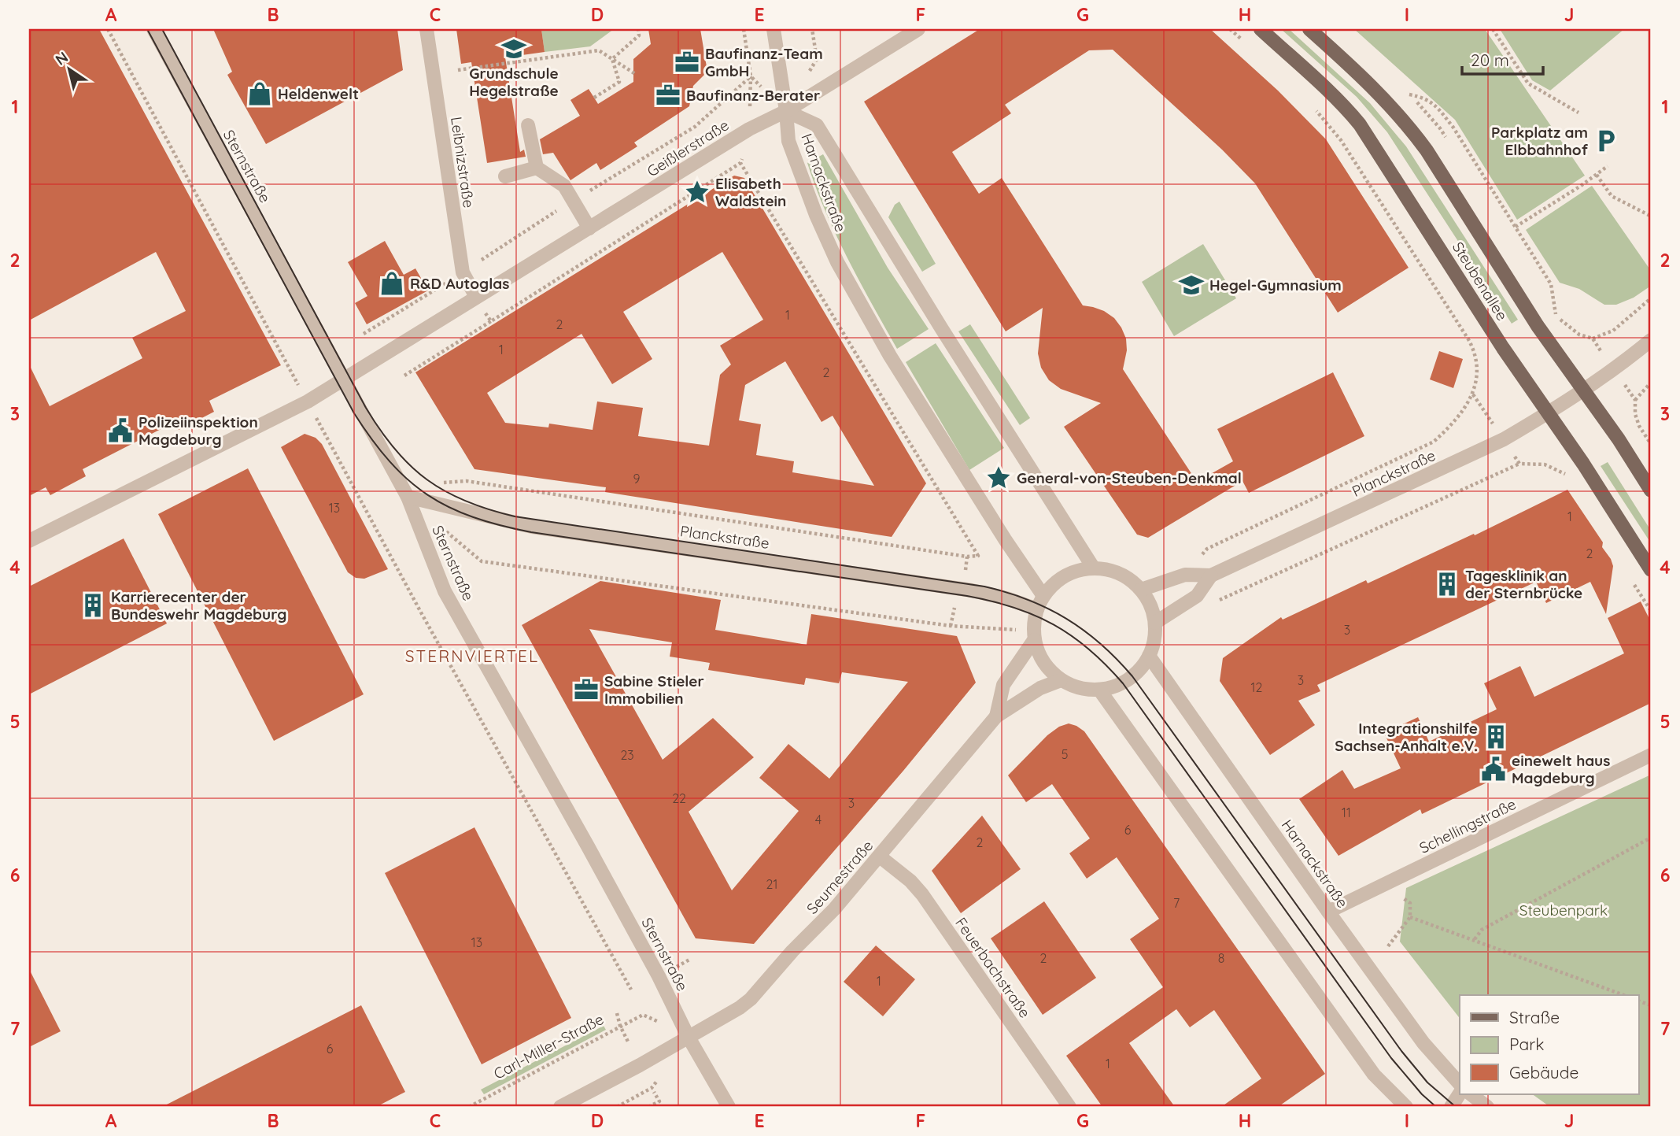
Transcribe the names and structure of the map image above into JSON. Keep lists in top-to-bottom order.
{
  "streets": {
    "main road": ["Steubenallee"],
    "street": [
      "Geißlerstraße",
      "Leibnizstraße",
      "Sternstraße",
      "Harnackstraße",
      "Planckstraße",
      "Schellingstraße",
      "Seumestraße",
      "Feuerbachstraße"
    ],
    "path": ["Carl-Miller-Straße"]
  },
  "crossings": [
    ["Geißlerstraße", "Leibnizstraße"],
    ["Geißlerstraße", "Sternstraße"],
    ["Geißlerstraße", "Harnackstraße"],
    ["Sternstraße", "Planckstraße"],
    ["Sternstraße", "Seumestraße"],
    ["Harnackstraße", "Planckstraße"],
    ["Harnackstraße", "Schellingstraße"],
    ["Harnackstraße", "Seumestraße"],
    ["Steubenallee", "Planckstraße"],
    ["Planckstraße", "Seumestraße"],
    ["Seumestraße", "Feuerbachstraße"]
  ],
  "districts": ["STERNVIERTEL"],
  "parks": ["Steubenpark"],
  "places": {
    "school or university": ["Grundschule Hegelstraße", "Hegel-Gymnasium"],
    "office": ["Baufinanz-Team GmbH", "Baufinanz-Berater", "Sabine Stieler Immobilien"],
    "shop": ["Heldenwelt", "R&D Autoglas"],
    "parking": ["Parkplatz am Elbbahnhof"],
    "place": ["Elisabeth Waldstein", "General-von-Steuben-Denkmal"],
    "public building": ["Polizeiinspektion Magdeburg", "einewelt haus Magdeburg"],
    "building": ["Tagesklinik an der Sternbrücke", "Karrierecenter der Bundeswehr Magdeburg", "Integrationshilfe Sachsen-Anhalt e.V."]
  },
  "house_numbers": [
    "1",
    "2",
    "1",
    "2",
    "9",
    "13",
    "1",
    "2",
    "3",
    "3",
    "12",
    "5",
    "23",
    "22",
    "3",
    "11",
    "4",
    "6",
    "2",
    "21",
    "7",
    "13",
    "2",
    "8",
    "1",
    "6",
    "1"
  ],
  "legend": ["Straße", "Park", "Gebäude"],
  "scale_bar": "20 m",
  "north": "top left",
  "grid": {
    "columns": [
      "A",
      "B",
      "C",
      "D",
      "E",
      "F",
      "G",
      "H",
      "I",
      "J"
    ],
    "rows": [
      "1",
      "2",
      "3",
      "4",
      "5",
      "6",
      "7"
    ]
  }
}
